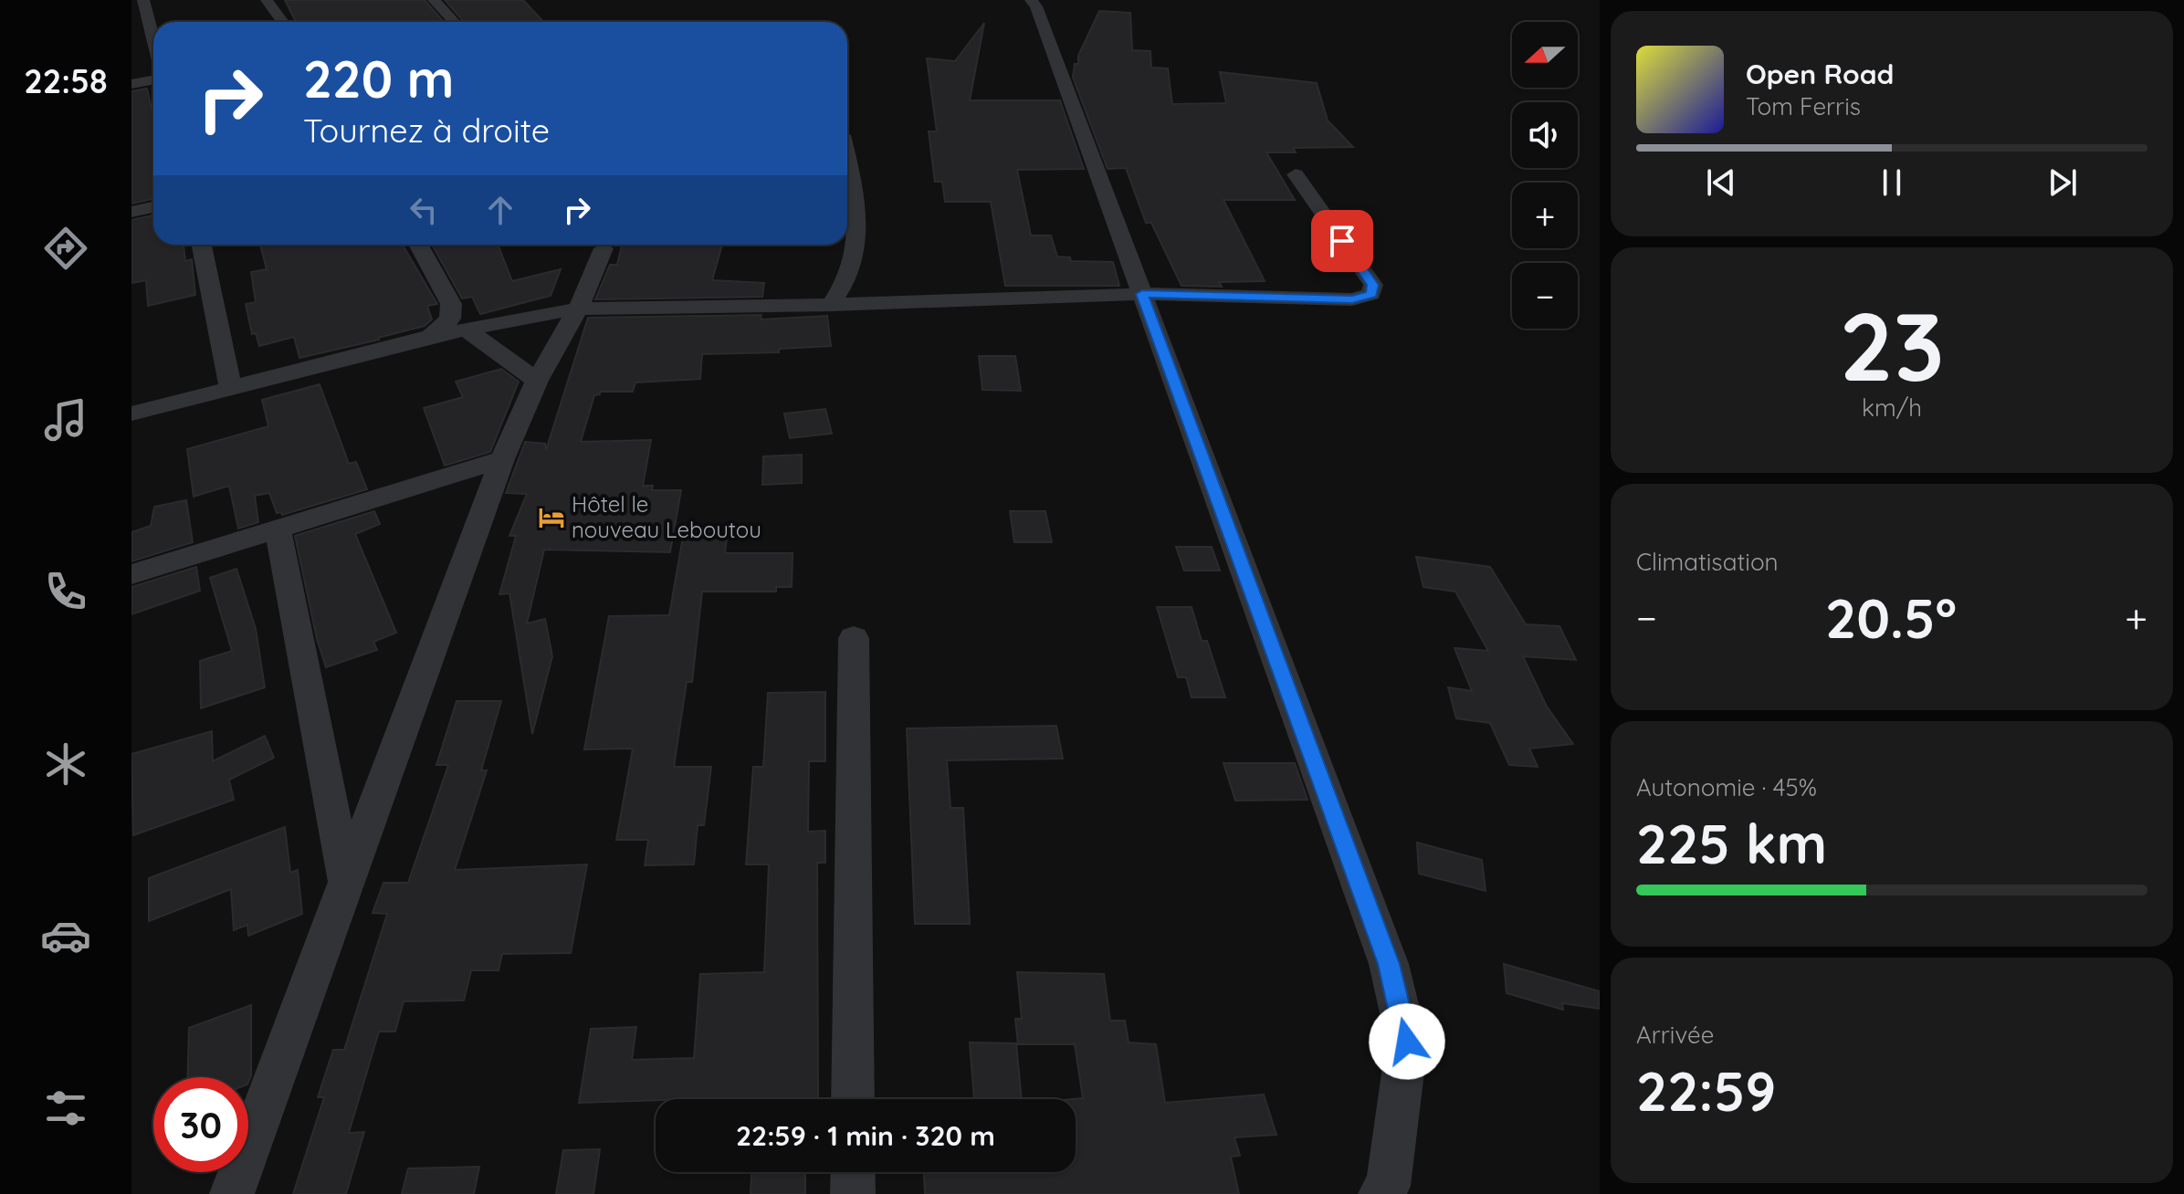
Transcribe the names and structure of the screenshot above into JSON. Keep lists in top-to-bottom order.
{
  "places": {
    "hotel": ["Hôtel le nouveau Leboutou"]
  },
  "north": "left",
  "page": {
    "tabs": "22:58",
    "map_buttons": ["+", "−"],
    "turn": ["220 m", "Tournez à droite"],
    "song": ["Open Road", "Tom Ferris"],
    "tile": [
      ["23", "km/h"],
      "Climatisation",
      ["Autonomie · 45%", "225 km"],
      ["Arrivée", "22:59"]
    ],
    "heat": ["−", "20.5°", "+"],
    "limit": "30",
    "trip": "22:59 · 1 min · 320 m"
  }
}
